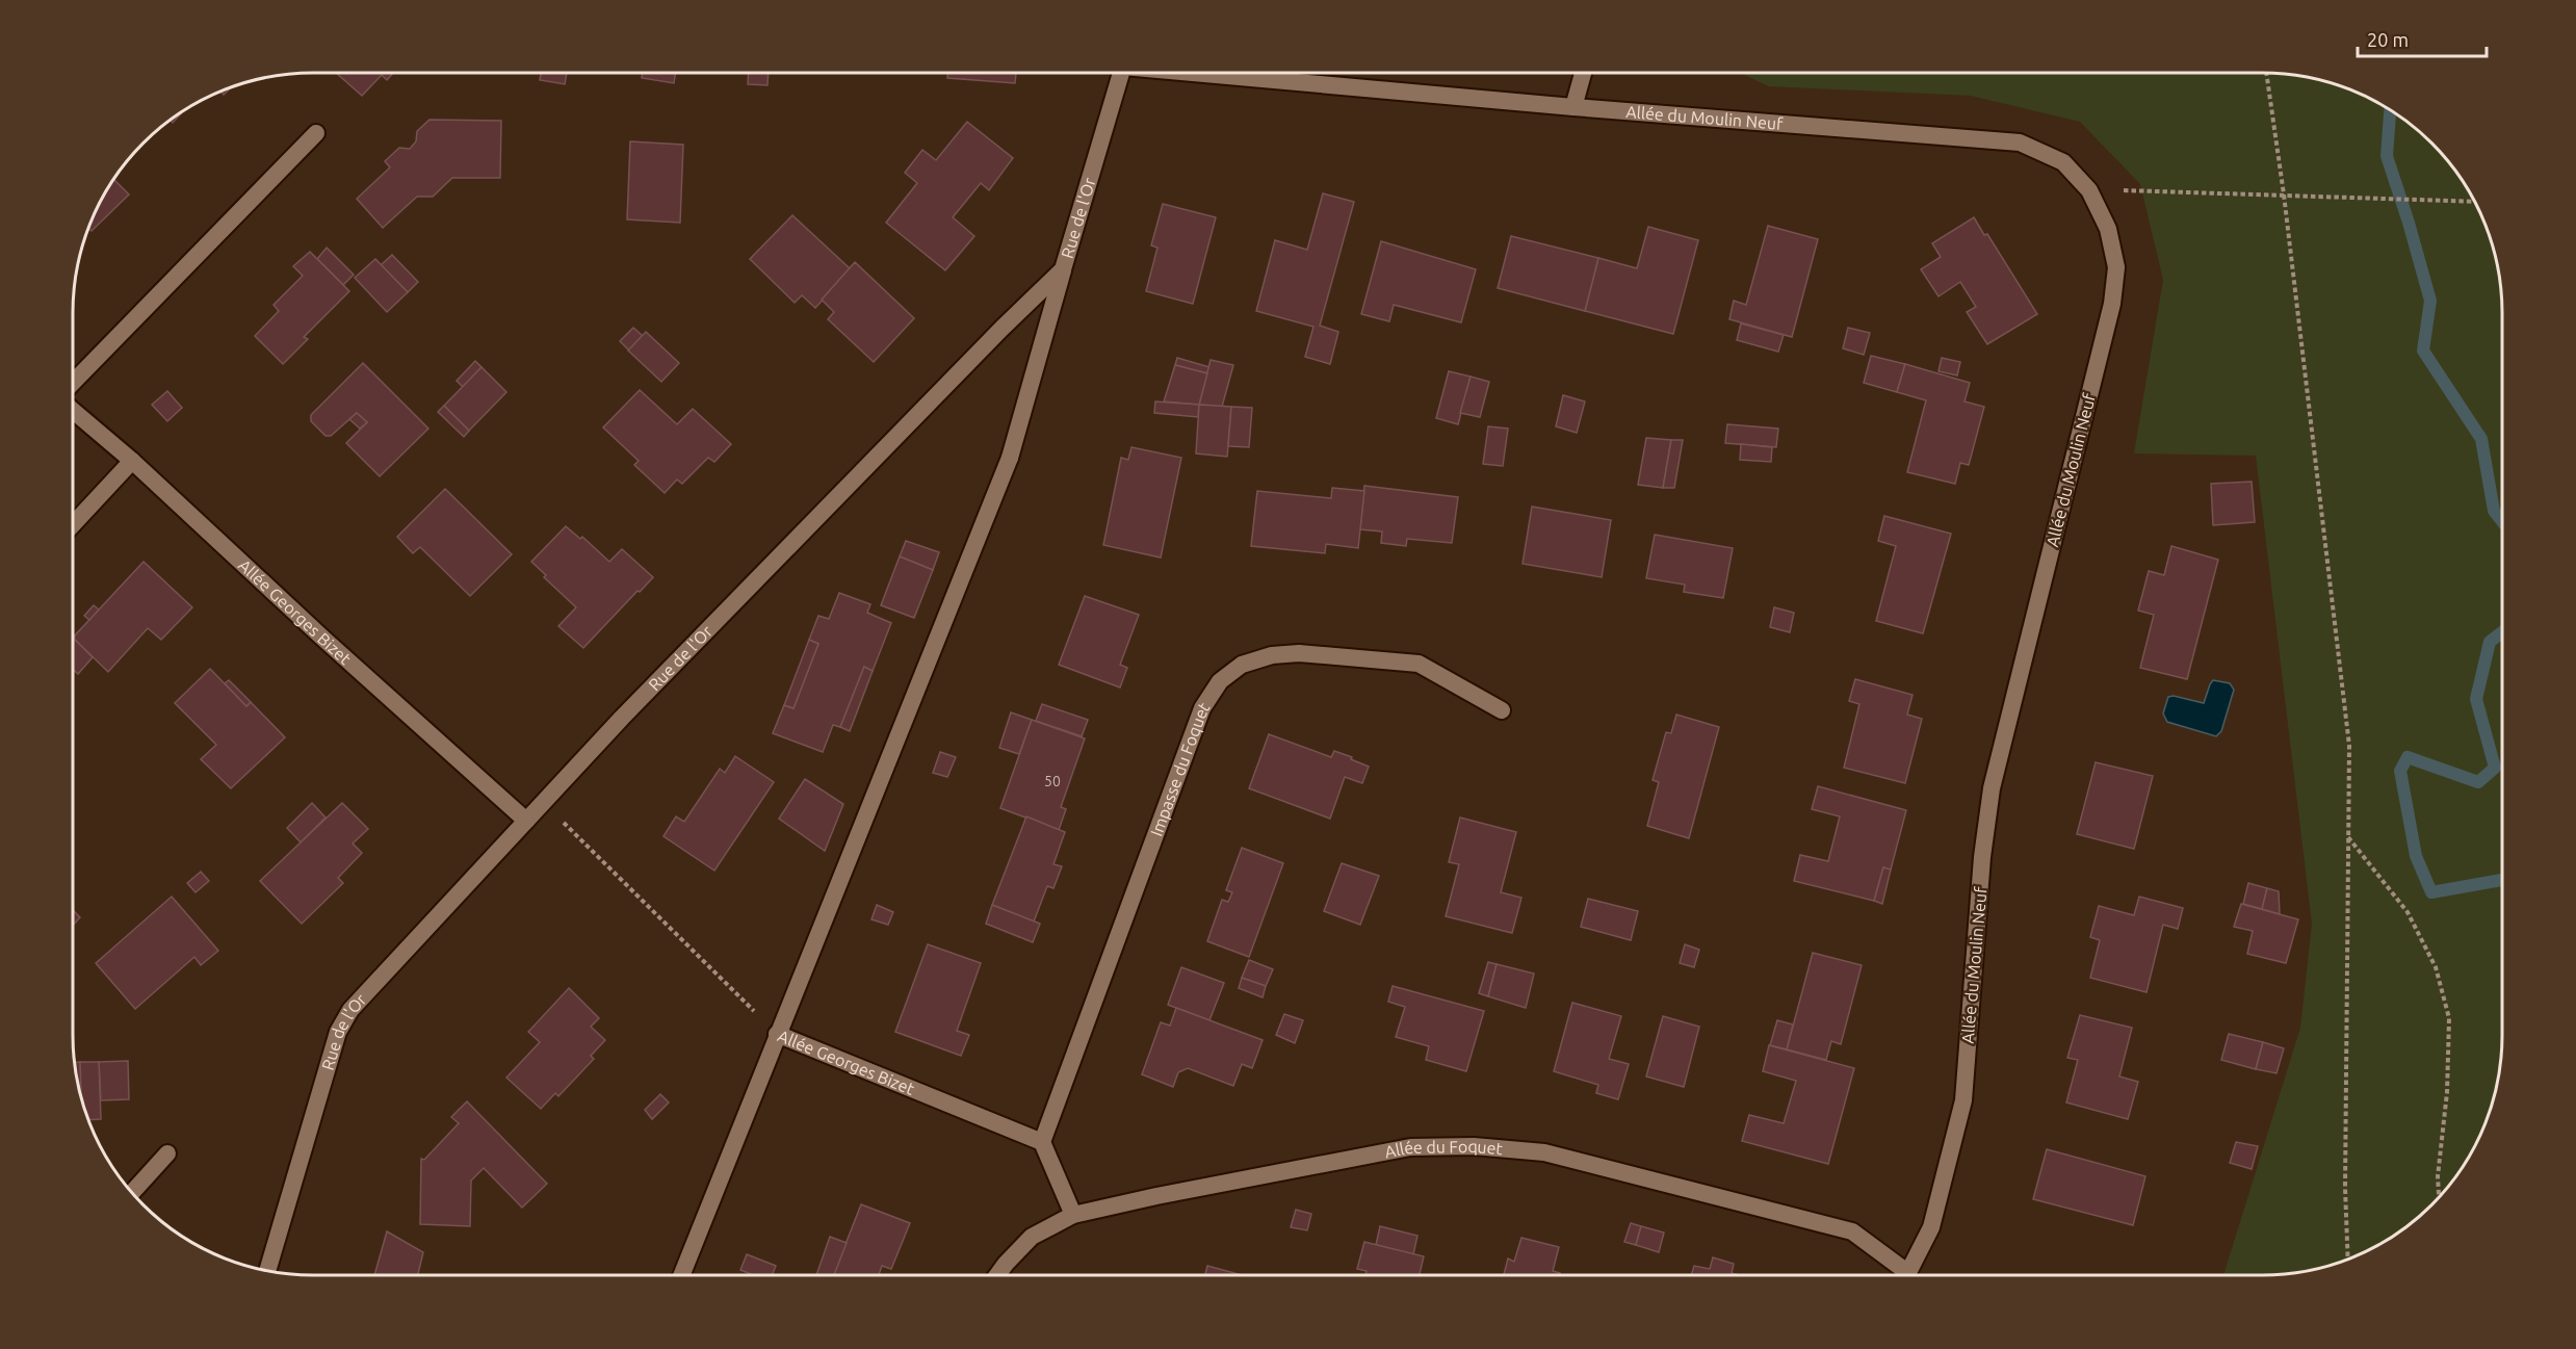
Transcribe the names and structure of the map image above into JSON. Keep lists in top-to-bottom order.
{
  "streets": {
    "street": [
      "Allée du Moulin Neuf",
      "Rue de l'Or",
      "Allée Georges Bizet",
      "Impasse du Foquet",
      "Allée du Foquet"
    ]
  },
  "crossings": [
    ["Rue de l'Or", "Allée Georges Bizet"],
    ["Allée Georges Bizet", "Impasse du Foquet"]
  ],
  "house_numbers": ["50"],
  "scale_bar": "20 m"
}
